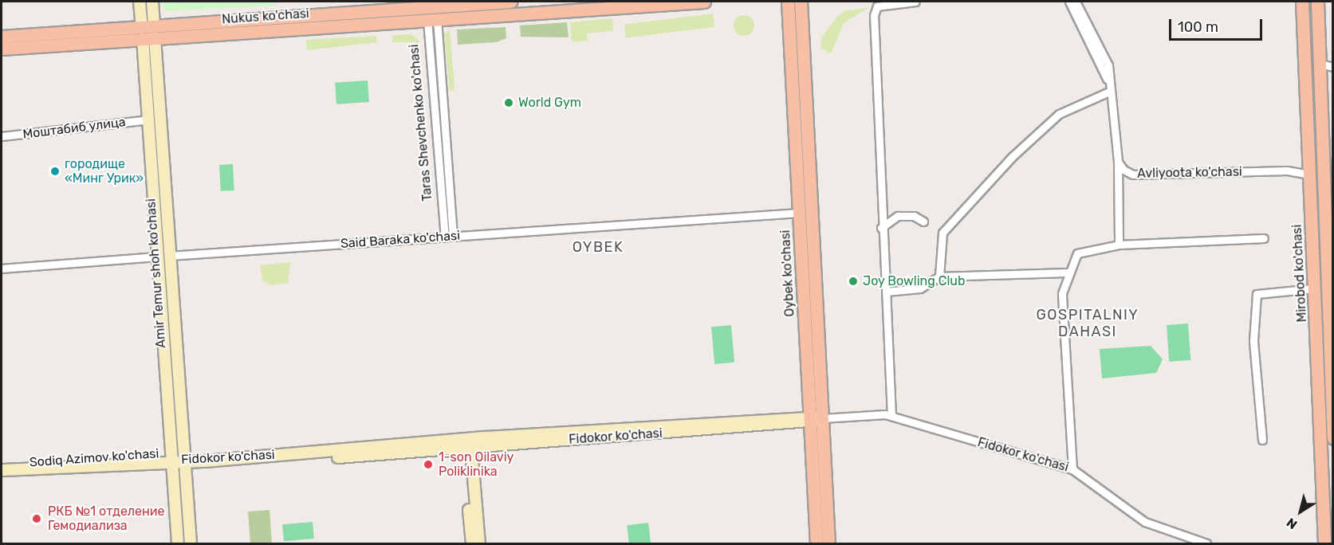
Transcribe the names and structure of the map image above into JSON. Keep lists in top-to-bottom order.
{
  "streets": {
    "main road": [
      "Nukus ko'chasi",
      "Taras Shevchenko ko'chasi",
      "Amir Temur shoh ko'chasi",
      "Oybek ko'chasi",
      "Mirobod ko'chasi",
      "Fidokor ko'chasi",
      "Sodiq Azimov ko'chasi"
    ],
    "street": ["Моштабиб улица", "Avliyoota ko'chasi", "Said Baraka ko'chasi"]
  },
  "crossings": [
    ["Nukus ko'chasi", "Taras Shevchenko ko'chasi"],
    ["Nukus ko'chasi", "Amir Temur shoh ko'chasi"],
    ["Taras Shevchenko ko'chasi", "Said Baraka ko'chasi"],
    ["Моштабиб улица", "Amir Temur shoh ko'chasi"],
    ["Avliyoota ko'chasi", "Mirobod ko'chasi"],
    ["Said Baraka ko'chasi", "Amir Temur shoh ko'chasi"],
    ["Said Baraka ko'chasi", "Oybek ko'chasi"],
    ["Amir Temur shoh ko'chasi", "Fidokor ko'chasi"],
    ["Amir Temur shoh ko'chasi", "Sodiq Azimov ko'chasi"],
    ["Oybek ko'chasi", "Fidokor ko'chasi"],
    ["Fidokor ko'chasi", "Sodiq Azimov ko'chasi"]
  ],
  "districts": ["OYBEK", "GOSPITALNIY DAHASI"],
  "places": [
    "World Gym",
    "городище «Минг Урик»",
    "Joy Bowling Club",
    "1-son Oilaviy Poliklinika",
    "РКБ №1 отделение Гемодиализа"
  ],
  "scale_bar": "100 m",
  "north": "bottom left"
}
